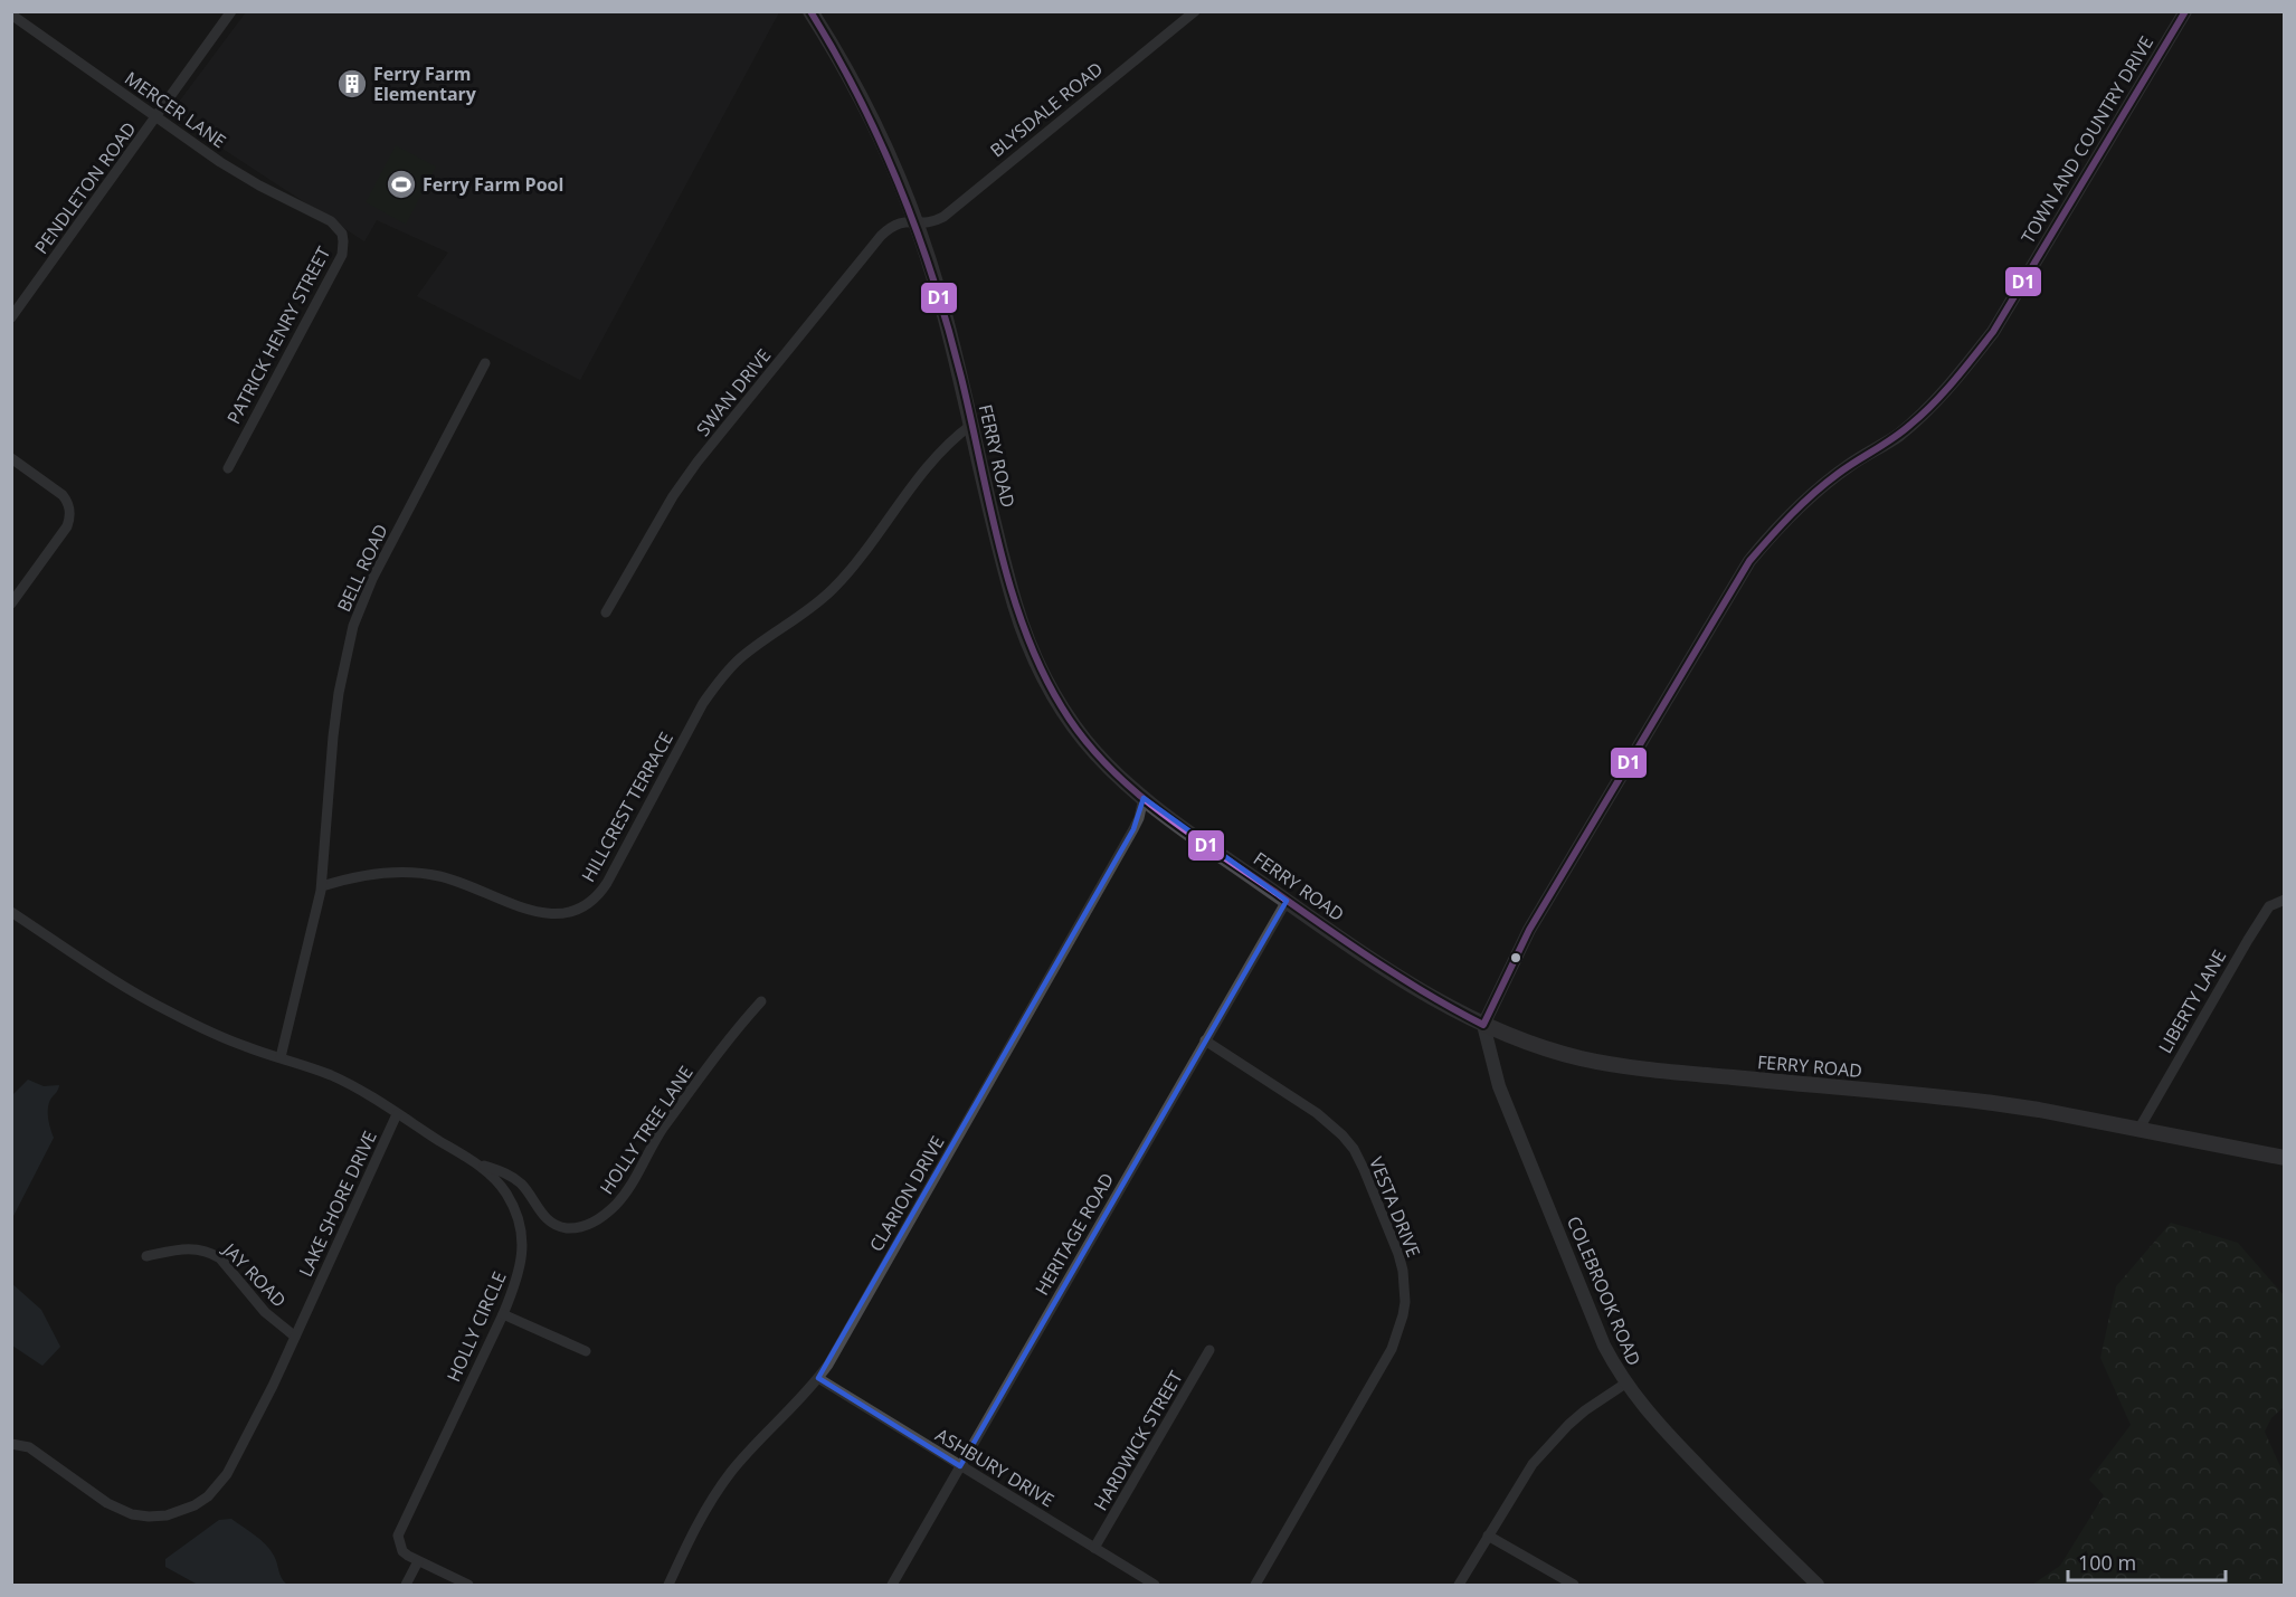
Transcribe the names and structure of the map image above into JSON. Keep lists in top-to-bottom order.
{
  "streets": {
    "main road": ["FERRY ROAD"],
    "street": [
      "MERCER LANE",
      "BLYSDALE ROAD",
      "TOWN AND COUNTRY DRIVE",
      "PENDLETON ROAD",
      "PATRICK HENRY STREET",
      "SWAN DRIVE",
      "BELL ROAD",
      "HILLCREST TERRACE",
      "LIBERTY LANE",
      "HOLLY TREE LANE",
      "CLARION DRIVE",
      "LAKE SHORE DRIVE",
      "VESTA DRIVE",
      "HERITAGE ROAD",
      "JAY ROAD",
      "COLEBROOK ROAD",
      "HOLLY CIRCLE",
      "HARDWICK STREET",
      "ASHBURY DRIVE"
    ]
  },
  "crossings": [
    ["MERCER LANE", "PENDLETON ROAD"],
    ["MERCER LANE", "PATRICK HENRY STREET"],
    ["BLYSDALE ROAD", "SWAN DRIVE"],
    ["BLYSDALE ROAD", "FERRY ROAD"],
    ["TOWN AND COUNTRY DRIVE", "FERRY ROAD"],
    ["TOWN AND COUNTRY DRIVE", "COLEBROOK ROAD"],
    ["SWAN DRIVE", "FERRY ROAD"],
    ["FERRY ROAD", "HILLCREST TERRACE"],
    ["FERRY ROAD", "LIBERTY LANE"],
    ["FERRY ROAD", "CLARION DRIVE"],
    ["FERRY ROAD", "HERITAGE ROAD"],
    ["FERRY ROAD", "COLEBROOK ROAD"],
    ["BELL ROAD", "HILLCREST TERRACE"],
    ["HOLLY TREE LANE", "HOLLY CIRCLE"],
    ["CLARION DRIVE", "ASHBURY DRIVE"],
    ["LAKE SHORE DRIVE", "JAY ROAD"],
    ["LAKE SHORE DRIVE", "HOLLY CIRCLE"],
    ["VESTA DRIVE", "HERITAGE ROAD"],
    ["HERITAGE ROAD", "ASHBURY DRIVE"],
    ["HARDWICK STREET", "ASHBURY DRIVE"]
  ],
  "places": {
    "building": ["Ferry Farm Elementary"],
    "sports": ["Ferry Farm Pool"]
  },
  "lines": ["transit line D1"],
  "scale_bar": "100 m"
}
